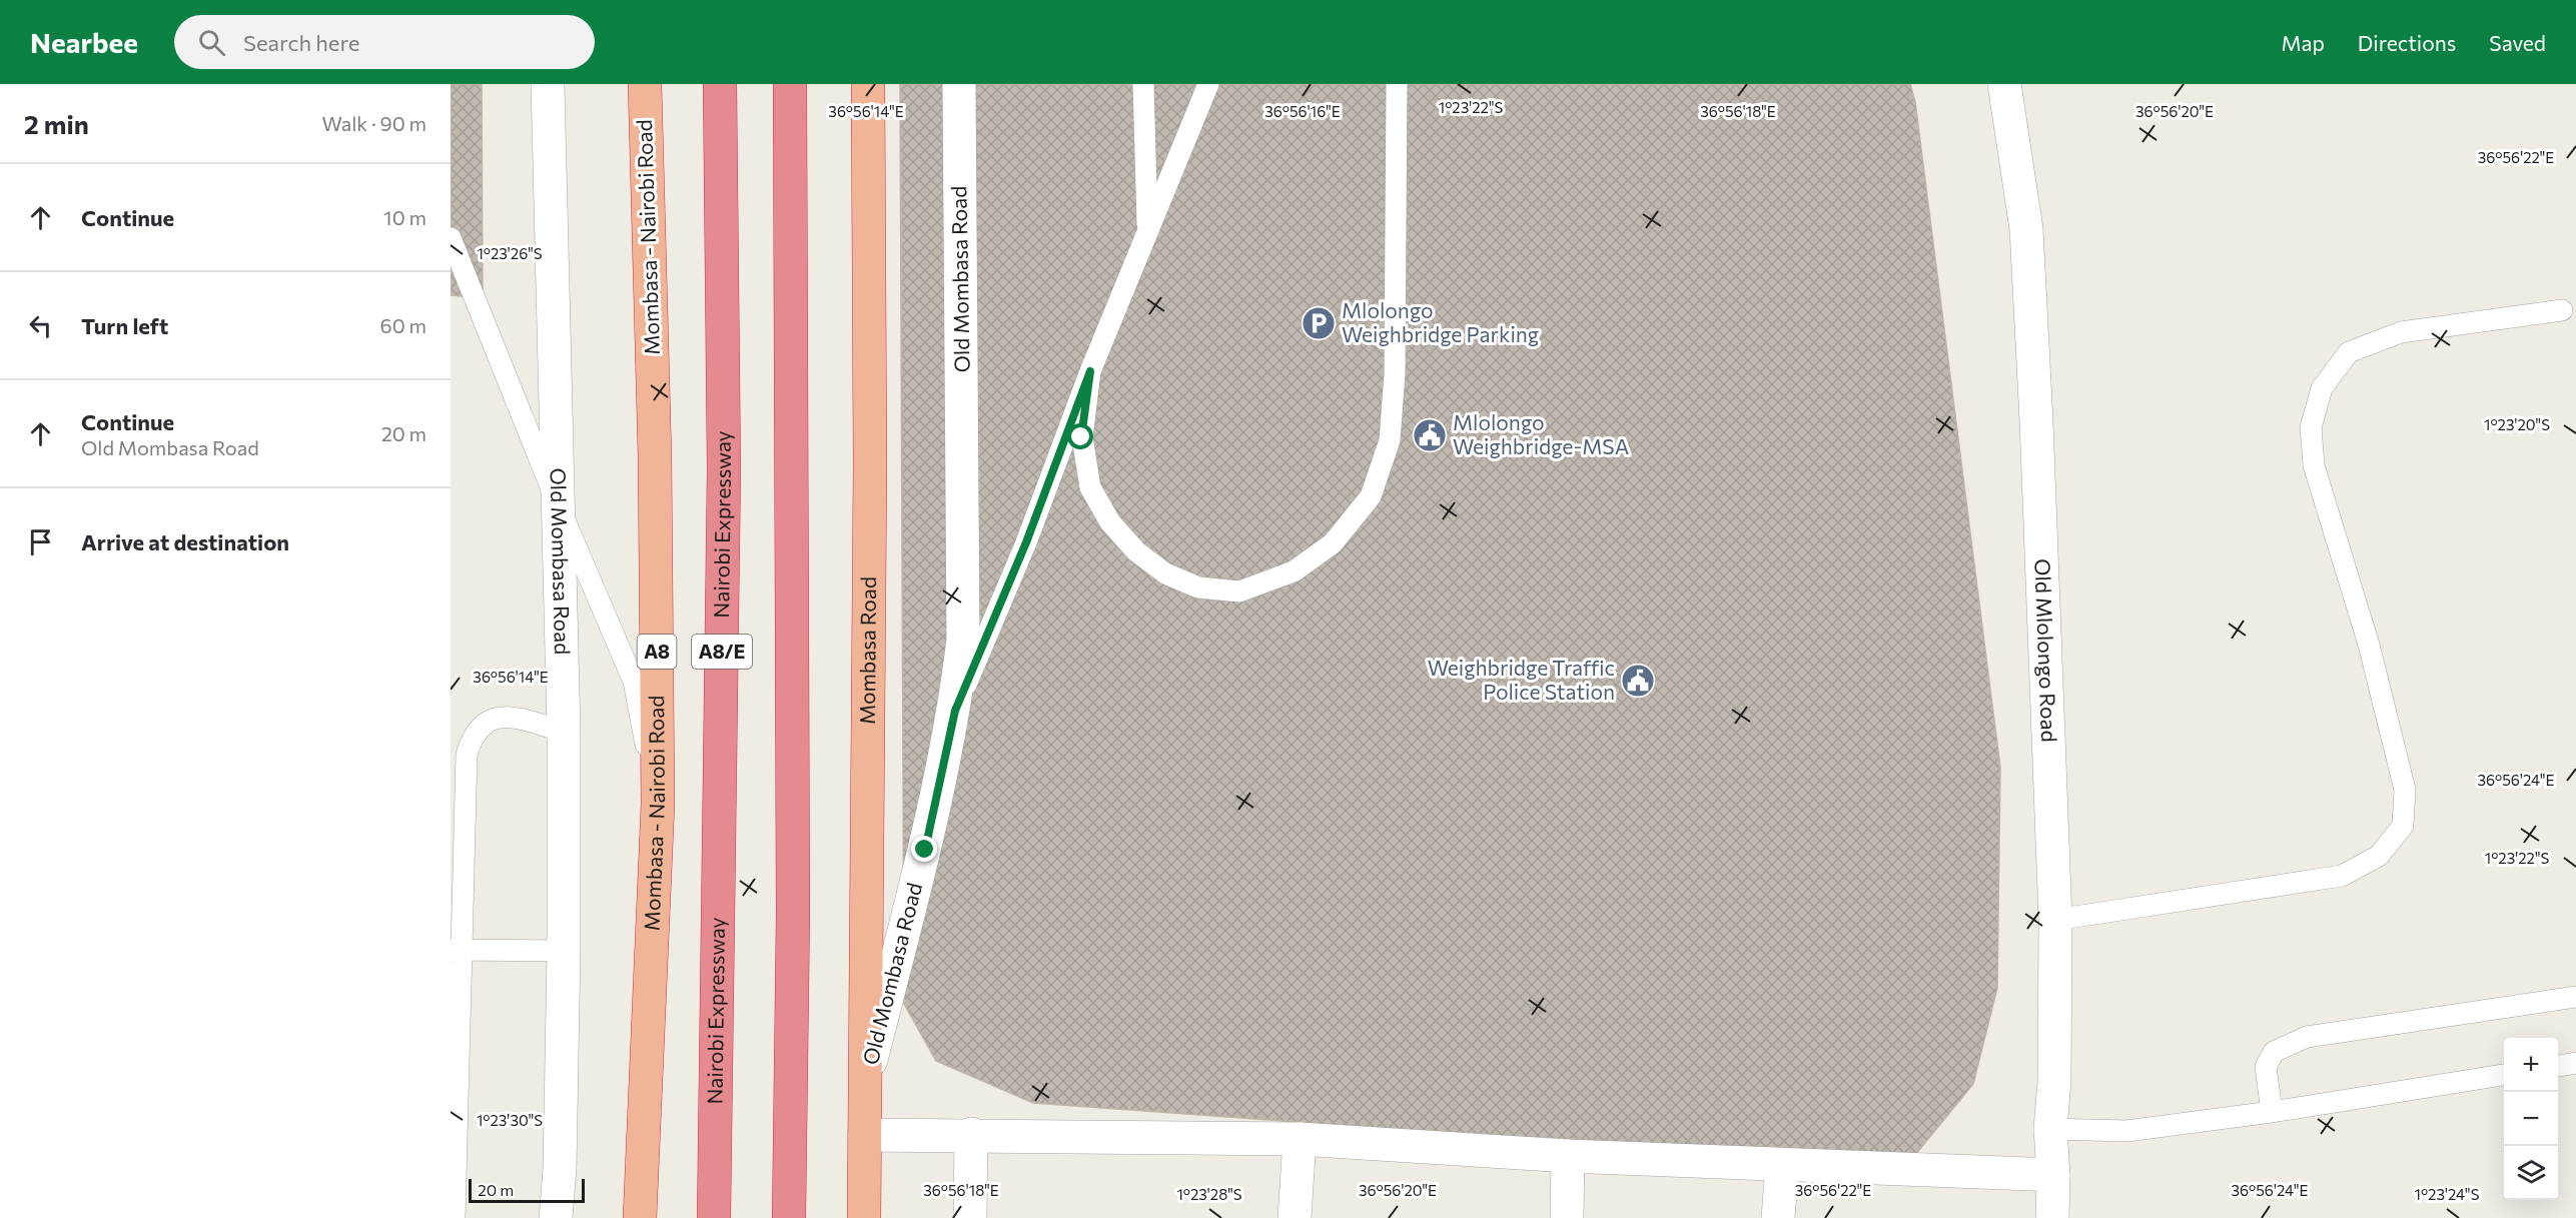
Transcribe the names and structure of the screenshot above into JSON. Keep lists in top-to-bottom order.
{
  "streets": {
    "highway": [
      "Mombasa - Nairobi Road",
      "Nairobi Expressway",
      "A8",
      "A8/E",
      "Mombasa Road"
    ],
    "street": ["Old Mombasa Road", "Old Mlolongo Road"]
  },
  "crossings": [
    ["Old Mombasa Road", "Mombasa Road"]
  ],
  "places": {
    "parking": ["Mlolongo Weighbridge Parking"],
    "public building": ["Mlolongo Weighbridge-MSA", "Weighbridge Traffic Police Station"]
  },
  "scale_bar": "20 m",
  "page": {
    "header": "Nearbee",
    "search": "Search here",
    "nav": ["Map", "Directions", "Saved"],
    "heading": ["2 min", "Walk · 90 m"],
    "list": [
      ["Continue", "10 m"],
      ["Turn left", "60 m"],
      ["Continue", "Old Mombasa Road", "20 m"],
      "Arrive at destination"
    ],
    "map_buttons": ["+", "−"],
    "scale": "20 m"
  },
  "coordinates": [
    "1°23'22\"S",
    "36°56'14\"E",
    "36°56'16\"E",
    "36°56'18\"E",
    "36°56'20\"E",
    "36°56'22\"E",
    "1°23'26\"S",
    "1°23'20\"S",
    "36°56'24\"E",
    "1°23'30\"S",
    "1°23'28\"S",
    "1°23'24\"S"
  ]
}
